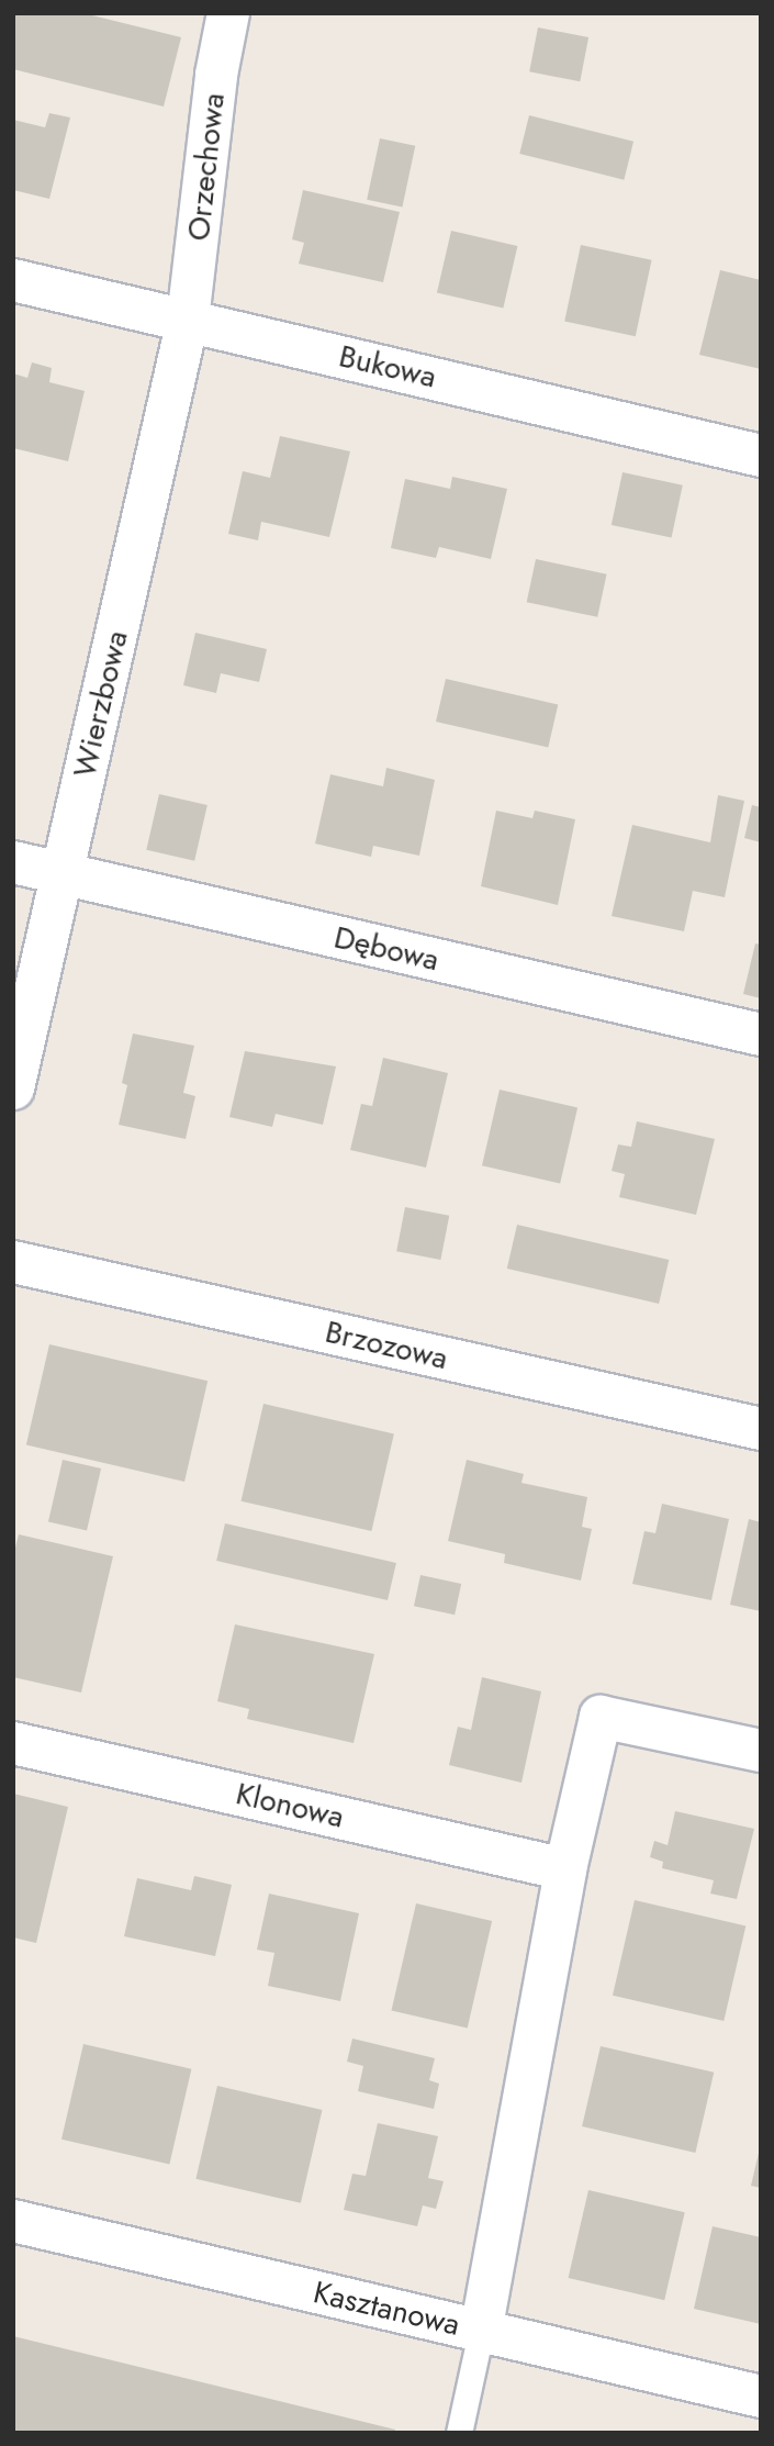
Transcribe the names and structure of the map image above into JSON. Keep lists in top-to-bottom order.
{
  "streets": {
    "street": [
      "Orzechowa",
      "Bukowa",
      "Wierzbowa",
      "Dębowa",
      "Brzozowa",
      "Klonowa",
      "Kasztanowa"
    ]
  },
  "crossings": [
    ["Orzechowa", "Bukowa"],
    ["Orzechowa", "Wierzbowa"],
    ["Bukowa", "Wierzbowa"],
    ["Wierzbowa", "Dębowa"]
  ]
}
